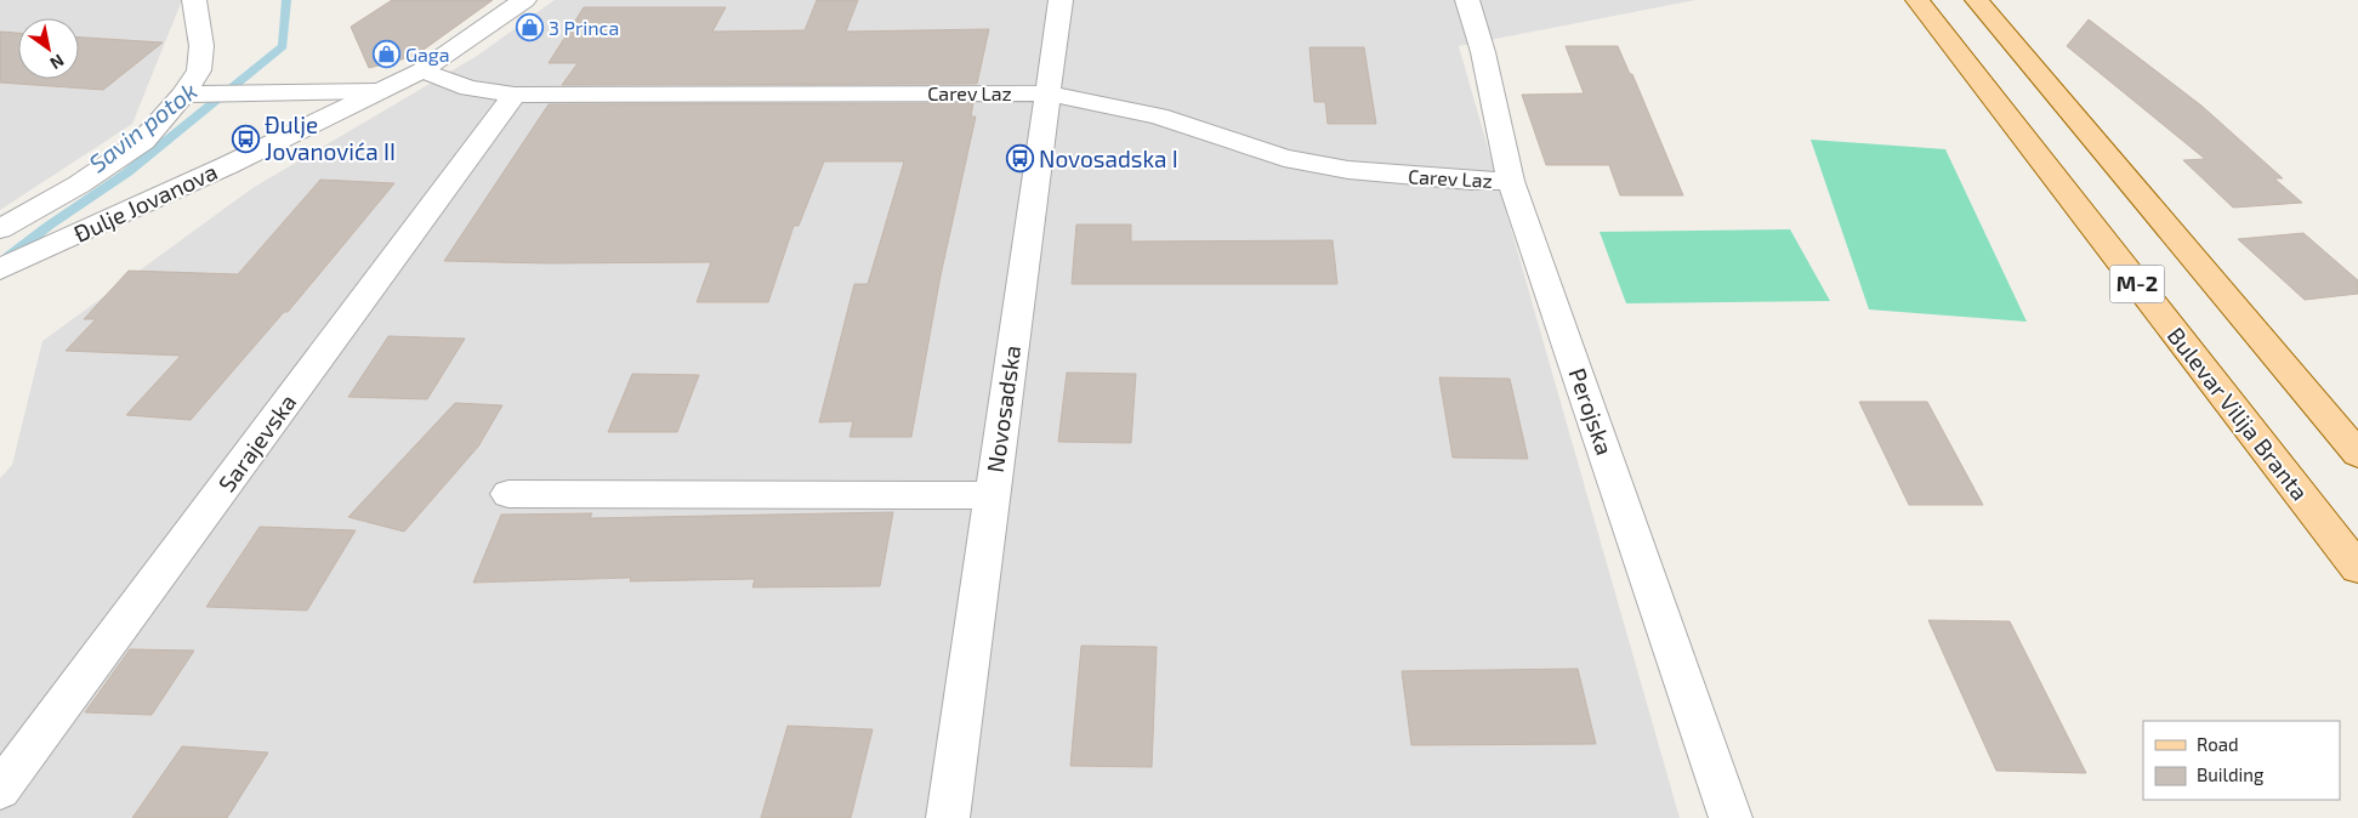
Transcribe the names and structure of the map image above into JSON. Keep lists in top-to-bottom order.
{
  "streets": {
    "main road": ["M-2", "Bulevar Vilija Branta"],
    "street": [
      "Carev Laz",
      "Đulje Jovanova",
      "Novosadska",
      "Perojska",
      "Sarajevska"
    ]
  },
  "crossings": [
    ["Carev Laz", "Đulje Jovanova"],
    ["Carev Laz", "Novosadska"],
    ["Carev Laz", "Perojska"],
    ["Carev Laz", "Sarajevska"]
  ],
  "water": ["Savin potok"],
  "places": {
    "shop": ["3 Princa", "Gaga"],
    "bus stop": ["Đulje Jovanovića II", "Novosadska I"]
  },
  "legend": ["Road", "Building"],
  "north": "bottom right"
}
